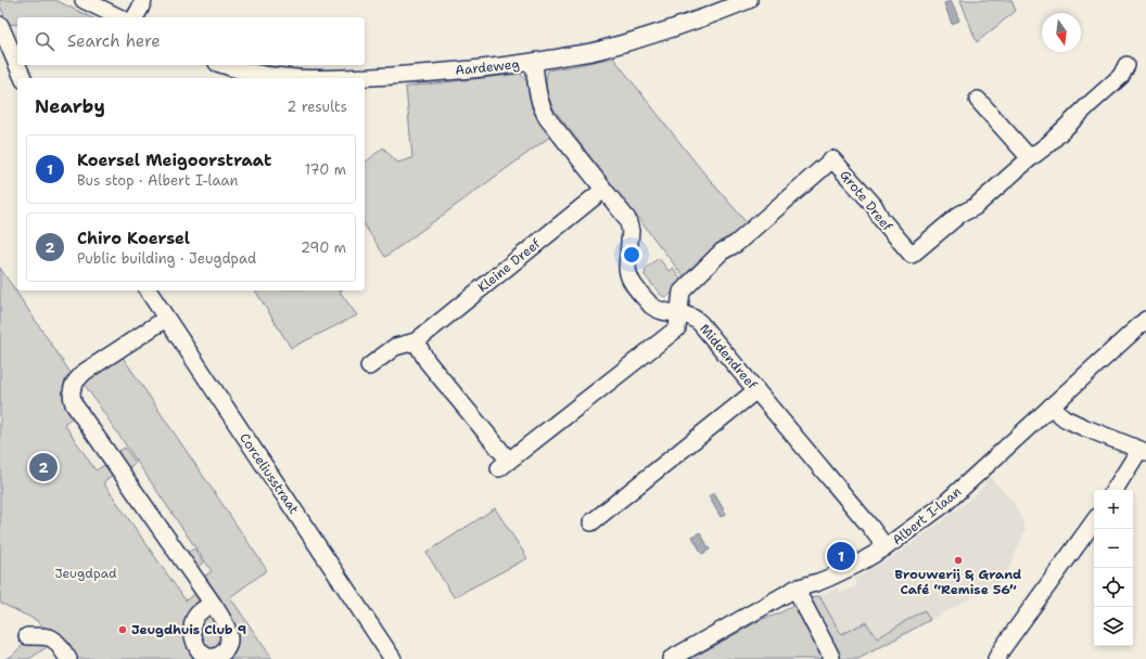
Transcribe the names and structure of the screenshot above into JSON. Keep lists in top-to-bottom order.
{
  "streets": {
    "street": [
      "Aardeweg",
      "Grote Dreef",
      "Kleine Dreef",
      "Middendreef",
      "Corceliusstraat",
      "Albert I-laan"
    ]
  },
  "crossings": [
    ["Aardeweg", "Middendreef"],
    ["Grote Dreef", "Middendreef"],
    ["Kleine Dreef", "Middendreef"],
    ["Middendreef", "Albert I-laan"]
  ],
  "parks": ["Jeugdpad"],
  "places": ["Brouwerij & Grand Café “Remise 56”", "Jeugdhuis Club 9"],
  "north": "bottom",
  "page": {
    "search": "Search here",
    "heading": ["Nearby", "2 results"],
    "list": [
      {
        "mark": "1",
        "name": "Koersel Meigoorstraat",
        "note": "Bus stop · Albert I-laan",
        "value": "170 m"
      },
      {
        "mark": "2",
        "name": "Chiro Koersel",
        "note": "Public building · Jeugdpad",
        "value": "290 m"
      }
    ],
    "pins": ["2", "1"],
    "map_buttons": ["+", "−"]
  }
}
